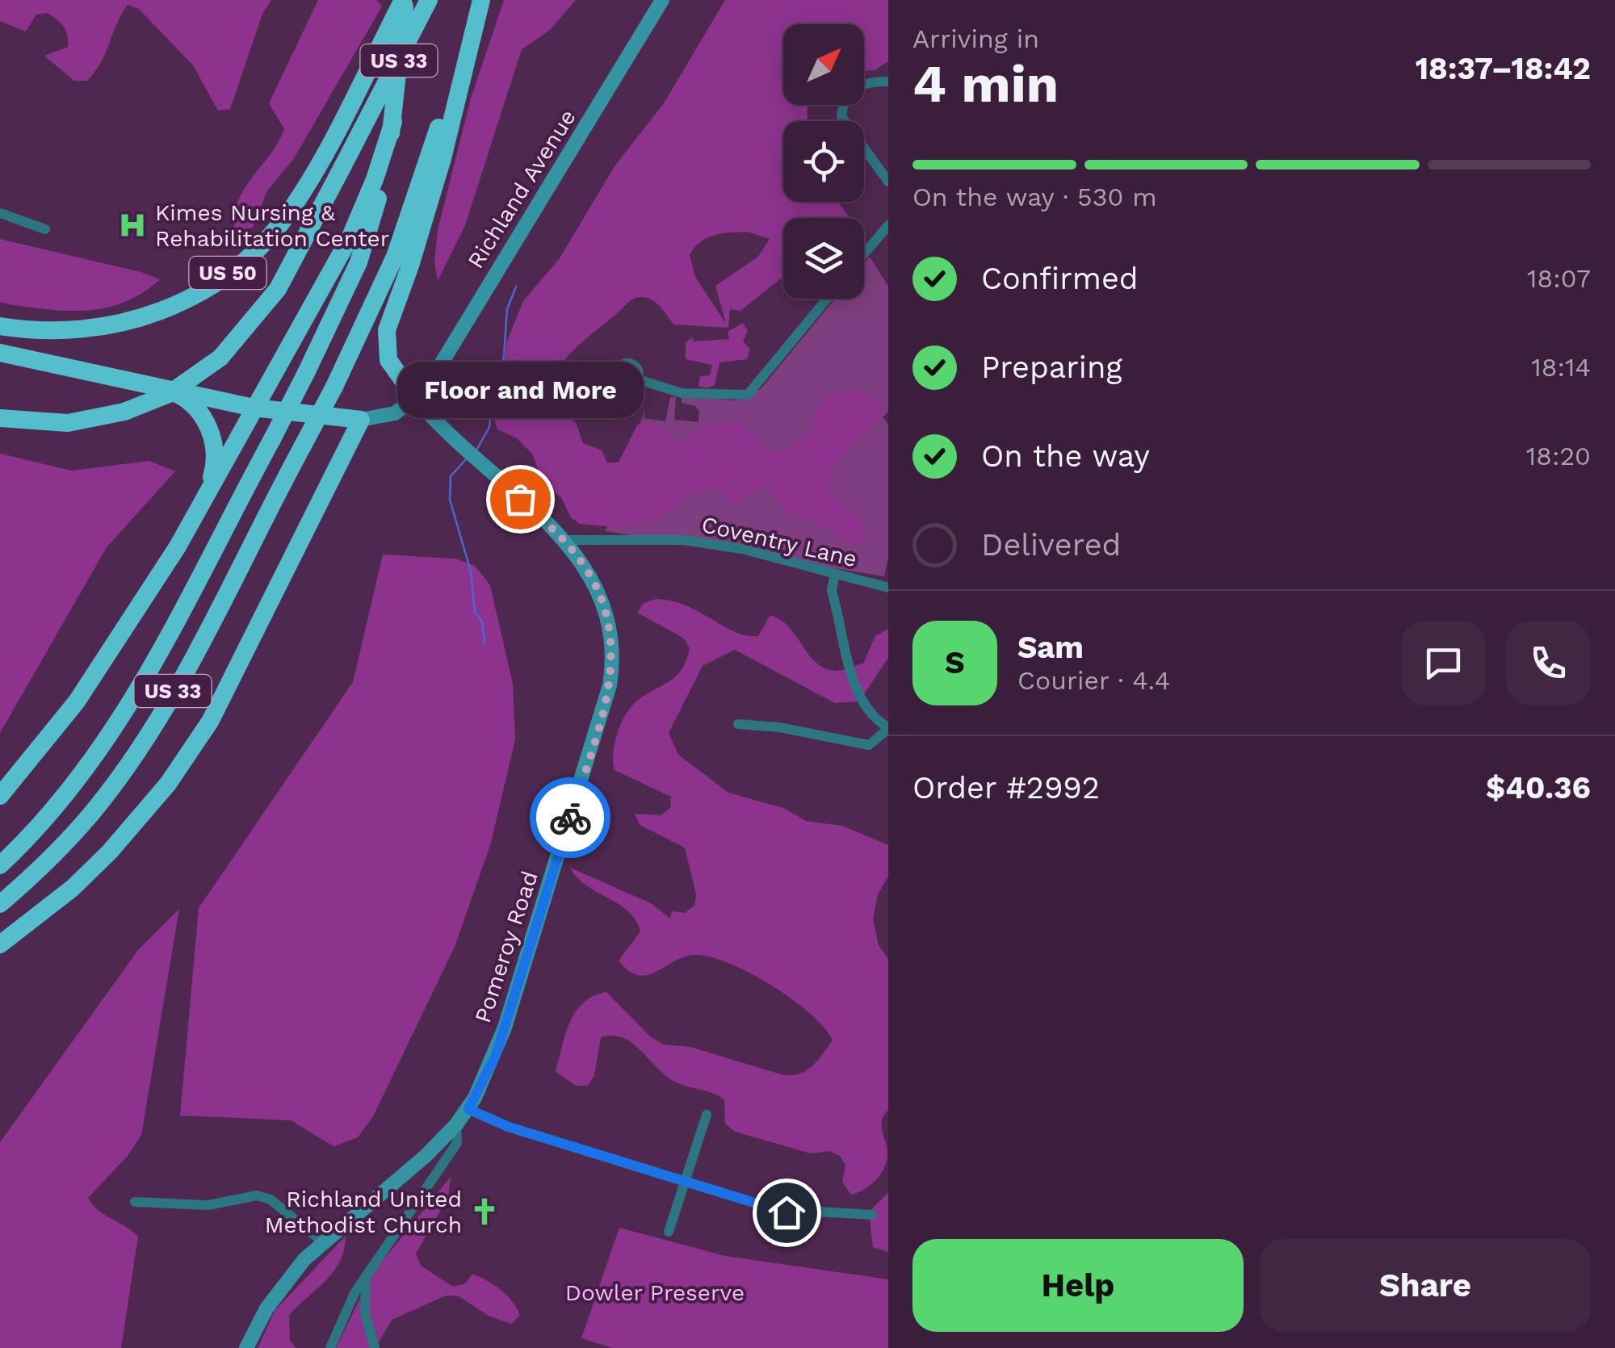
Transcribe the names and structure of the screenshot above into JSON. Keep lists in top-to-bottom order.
{
  "streets": {
    "highway": ["US 33", "US 50"],
    "street": ["Richland Avenue", "Coventry Lane", "Pomeroy Road"]
  },
  "crossings": [
    ["US 33", "US 50"],
    ["Richland Avenue", "Pomeroy Road"],
    ["Coventry Lane", "Pomeroy Road"]
  ],
  "parks": ["Dowler Preserve"],
  "places": {
    "hospital": ["Kimes Nursing & Rehabilitation Center"],
    "other": ["Floor and More"],
    "church": ["Richland United Methodist Church"]
  },
  "north": "top right",
  "page": {
    "heading": ["4 min", "Arriving in", "18:37–18:42"],
    "panel": [
      "Sam",
      "Courier · 4.4",
      "Order #2992",
      "$40.36"
    ],
    "bar": "On the way · 530 m",
    "list": [
      ["Confirmed", "18:07"],
      ["Preparing", "18:14"],
      ["On the way", "18:20"],
      "Delivered"
    ],
    "bubble": "Floor and More",
    "round": "S",
    "buttons": ["Help", "Share"]
  }
}
